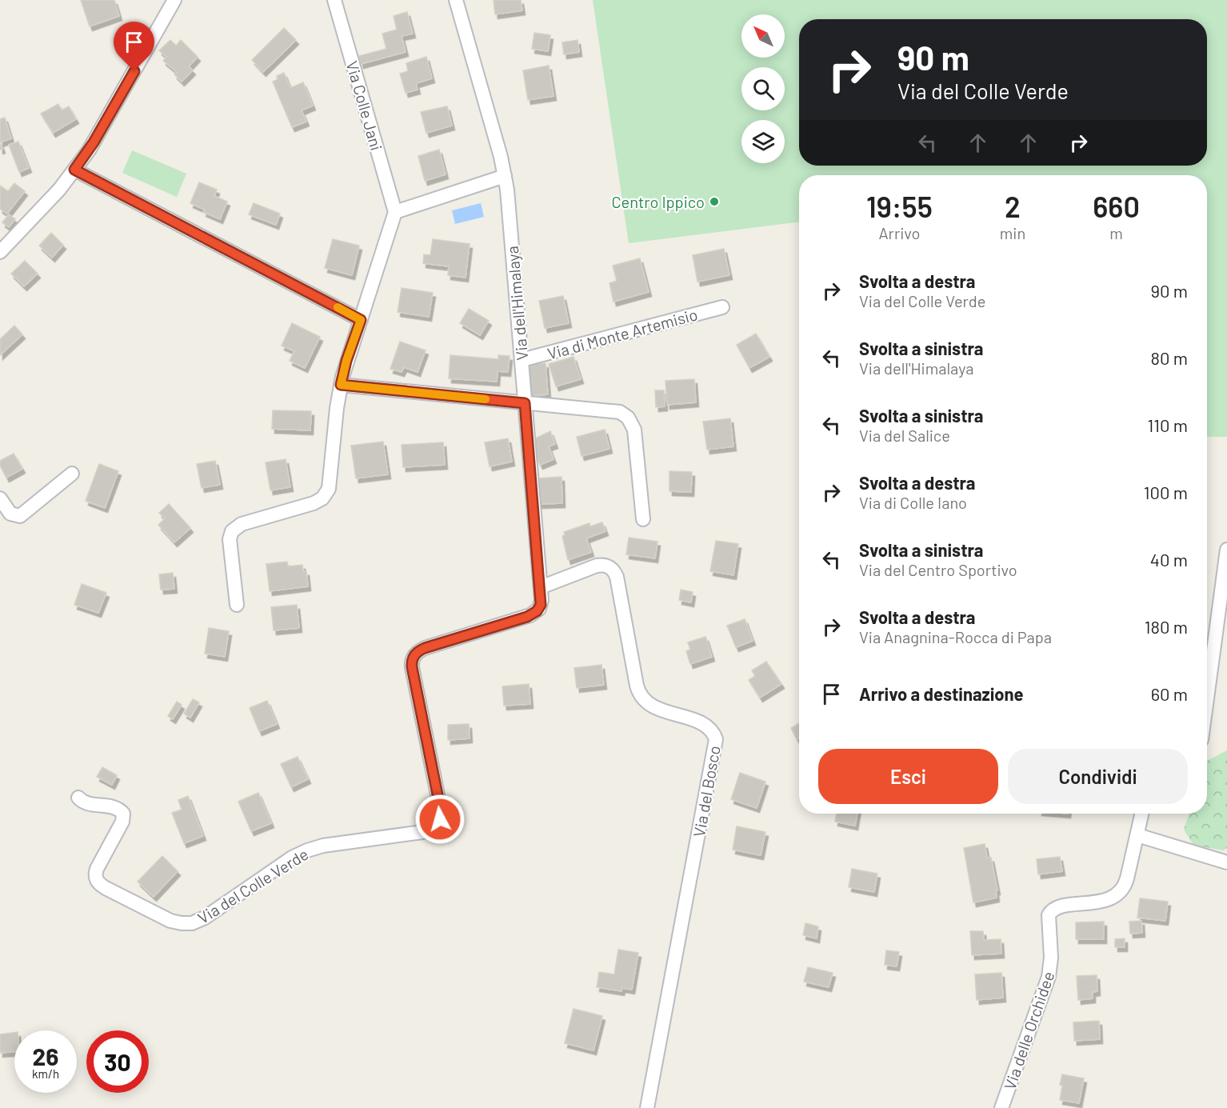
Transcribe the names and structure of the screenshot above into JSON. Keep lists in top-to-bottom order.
{
  "streets": {
    "street": [
      "Via Colle Jani",
      "Via dell'Himalaya",
      "Via di Monte Artemisio",
      "Via del Bosco",
      "Via del Colle Verde",
      "Via delle Orchidee"
    ]
  },
  "crossings": [
    ["Via dell'Himalaya", "Via di Monte Artemisio"],
    ["Via dell'Himalaya", "Via del Bosco"],
    ["Via dell'Himalaya", "Via del Colle Verde"]
  ],
  "places": ["Centro Ippico"],
  "north": "top left",
  "page": {
    "turn": ["90 m", "Via del Colle Verde"],
    "eta": [
      "19:55",
      "Arrivo",
      "2",
      "min",
      "660",
      "m"
    ],
    "list": [
      {
        "name": "Svolta a destra",
        "note": "Via del Colle Verde",
        "value": "90 m"
      },
      {
        "name": "Svolta a sinistra",
        "note": "Via dell'Himalaya",
        "value": "80 m"
      },
      {
        "name": "Svolta a sinistra",
        "note": "Via del Salice",
        "value": "110 m"
      },
      {
        "name": "Svolta a destra",
        "note": "Via di Colle Iano",
        "value": "100 m"
      },
      {
        "name": "Svolta a sinistra",
        "note": "Via del Centro Sportivo",
        "value": "40 m"
      },
      {
        "name": "Svolta a destra",
        "note": "Via Anagnina-Rocca di Papa",
        "value": "180 m"
      },
      {
        "name": "Arrivo a destinazione",
        "value": "60 m"
      }
    ],
    "buttons": ["Esci", "Condividi"],
    "speed": "26 km/h",
    "limit": "30"
  }
}
